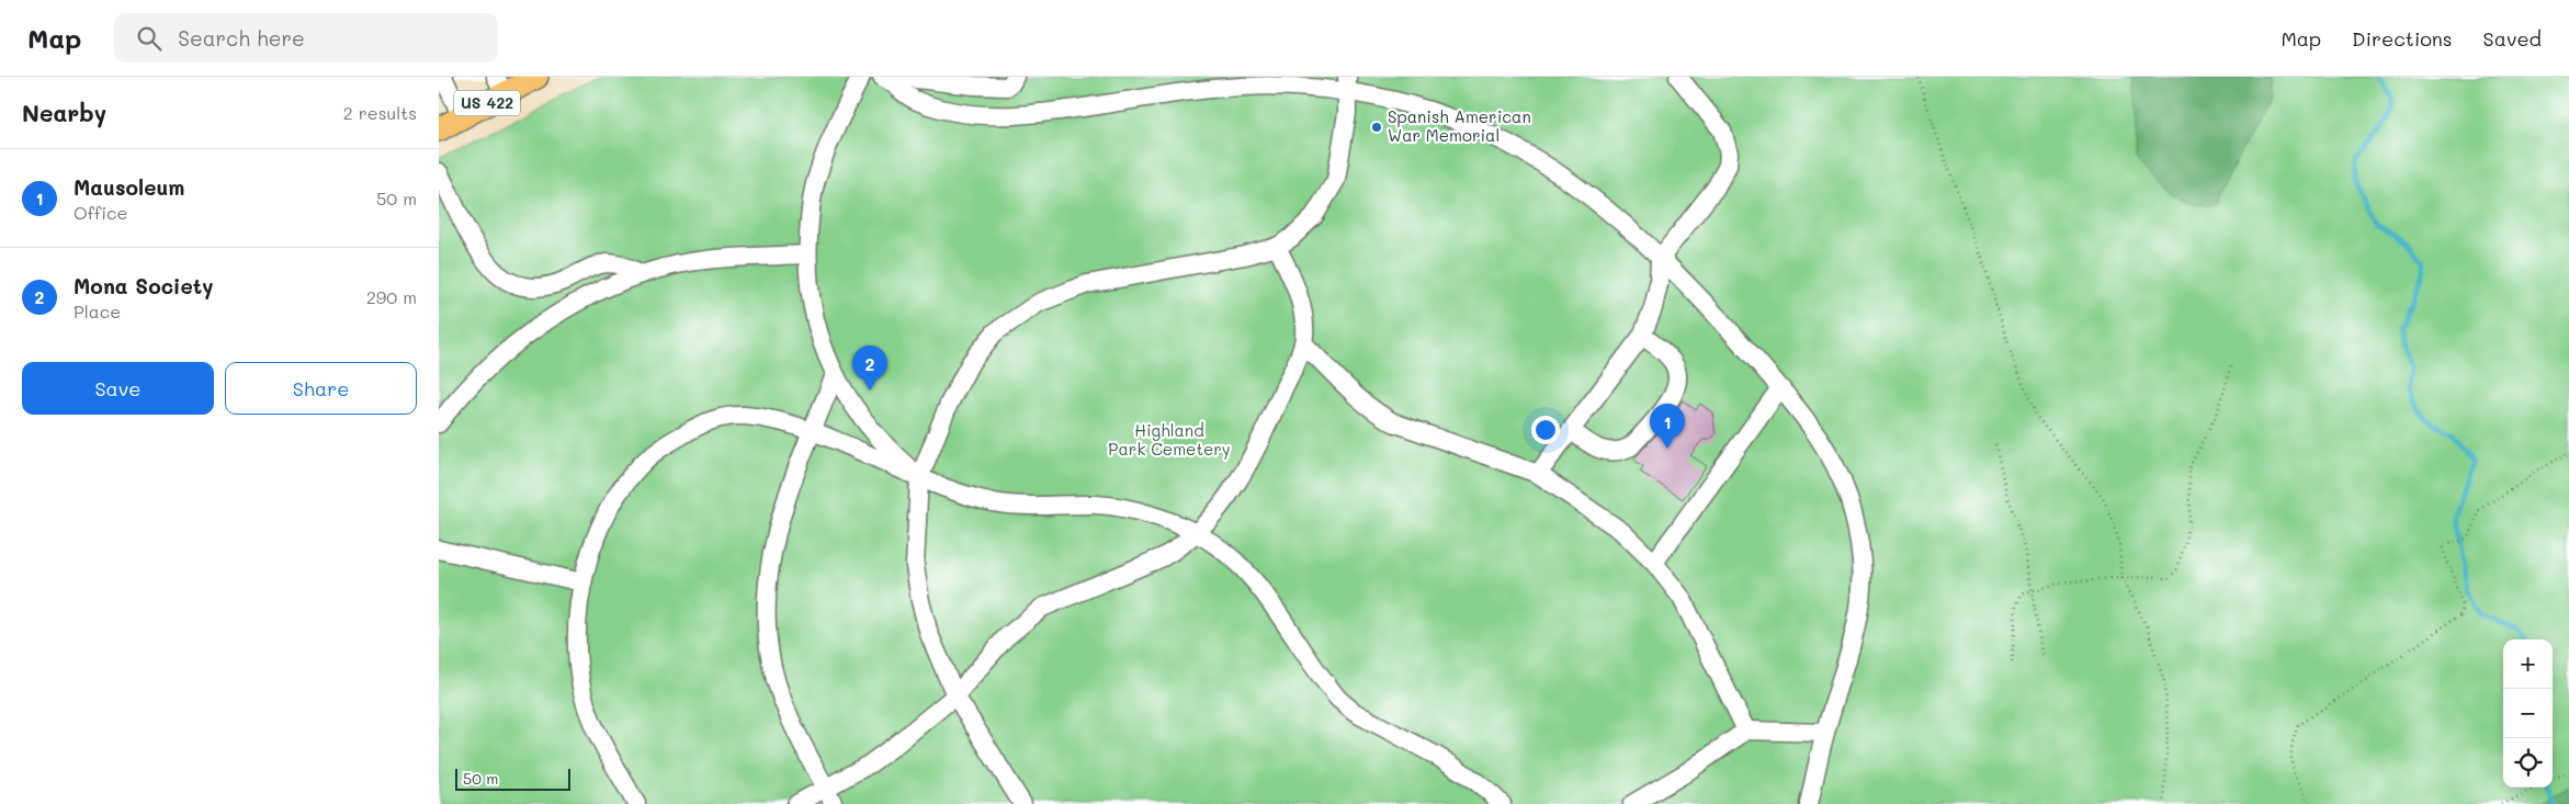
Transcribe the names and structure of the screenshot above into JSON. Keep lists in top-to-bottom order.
{
  "streets": {
    "main road": ["US 422"]
  },
  "parks": ["Highland Park Cemetery"],
  "places": ["Spanish American War Memorial"],
  "scale_bar": "50 m",
  "page": {
    "header": "Map",
    "search": "Search here",
    "nav": ["Map", "Directions", "Saved"],
    "heading": ["Nearby", "2 results"],
    "list": [
      {
        "mark": "1",
        "name": "Mausoleum",
        "note": "Office",
        "value": "50 m"
      },
      {
        "mark": "2",
        "name": "Mona Society",
        "note": "Place",
        "value": "290 m"
      }
    ],
    "buttons": ["Save", "Share"],
    "pins": ["2", "1"],
    "map_buttons": ["+", "−"],
    "scale": "50 m"
  }
}
